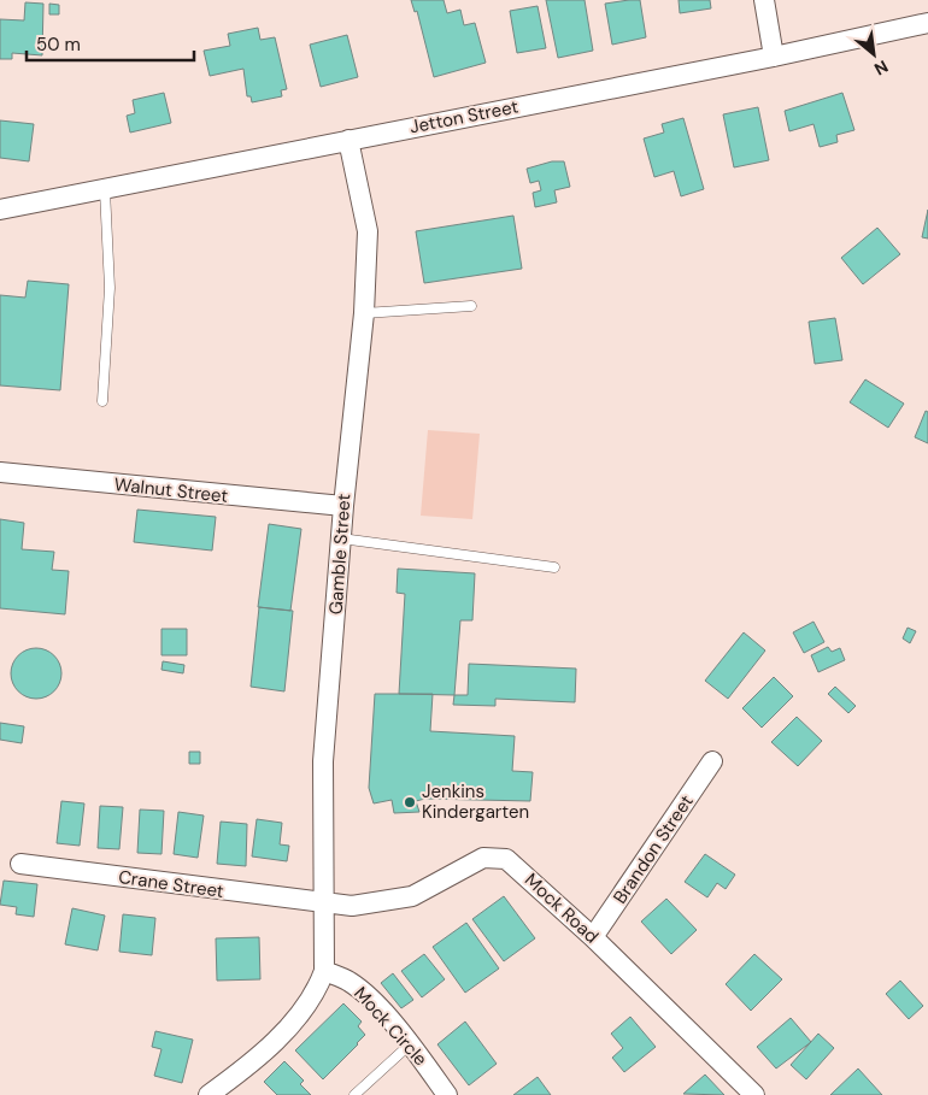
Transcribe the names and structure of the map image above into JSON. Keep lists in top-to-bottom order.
{
  "streets": {
    "street": [
      "Jetton Street",
      "Walnut Street",
      "Gamble Street",
      "Brandon Street",
      "Crane Street",
      "Mock Road",
      "Mock Circle"
    ]
  },
  "crossings": [
    ["Jetton Street", "Gamble Street"],
    ["Walnut Street", "Gamble Street"],
    ["Gamble Street", "Crane Street"],
    ["Gamble Street", "Mock Road"],
    ["Gamble Street", "Mock Circle"],
    ["Brandon Street", "Mock Road"],
    ["Crane Street", "Mock Road"]
  ],
  "places": ["Jenkins Kindergarten"],
  "scale_bar": "50 m",
  "north": "bottom right"
}
